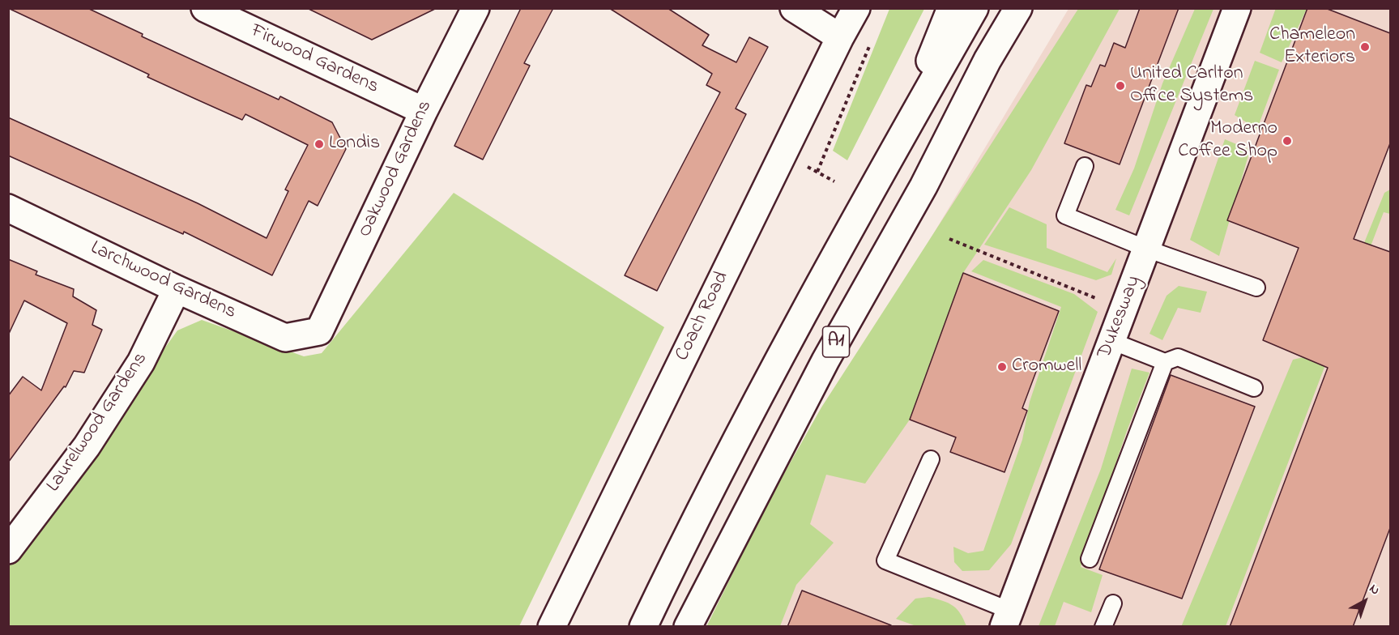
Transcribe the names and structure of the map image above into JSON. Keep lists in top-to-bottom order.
{
  "streets": {
    "main road": [
      "Firwood Gardens",
      "Oakwood Gardens",
      "Larchwood Gardens",
      "Coach Road",
      "Dukesway",
      "A1",
      "Laurelwood Gardens"
    ]
  },
  "crossings": [
    ["Firwood Gardens", "Oakwood Gardens"],
    ["Oakwood Gardens", "Larchwood Gardens"],
    ["Larchwood Gardens", "Laurelwood Gardens"]
  ],
  "places": [
    "Chameleon Exteriors",
    "United Carlton Office Systems",
    "Moderno Coffee Shop",
    "Londis",
    "Cromwell"
  ],
  "north": "top right"
}
